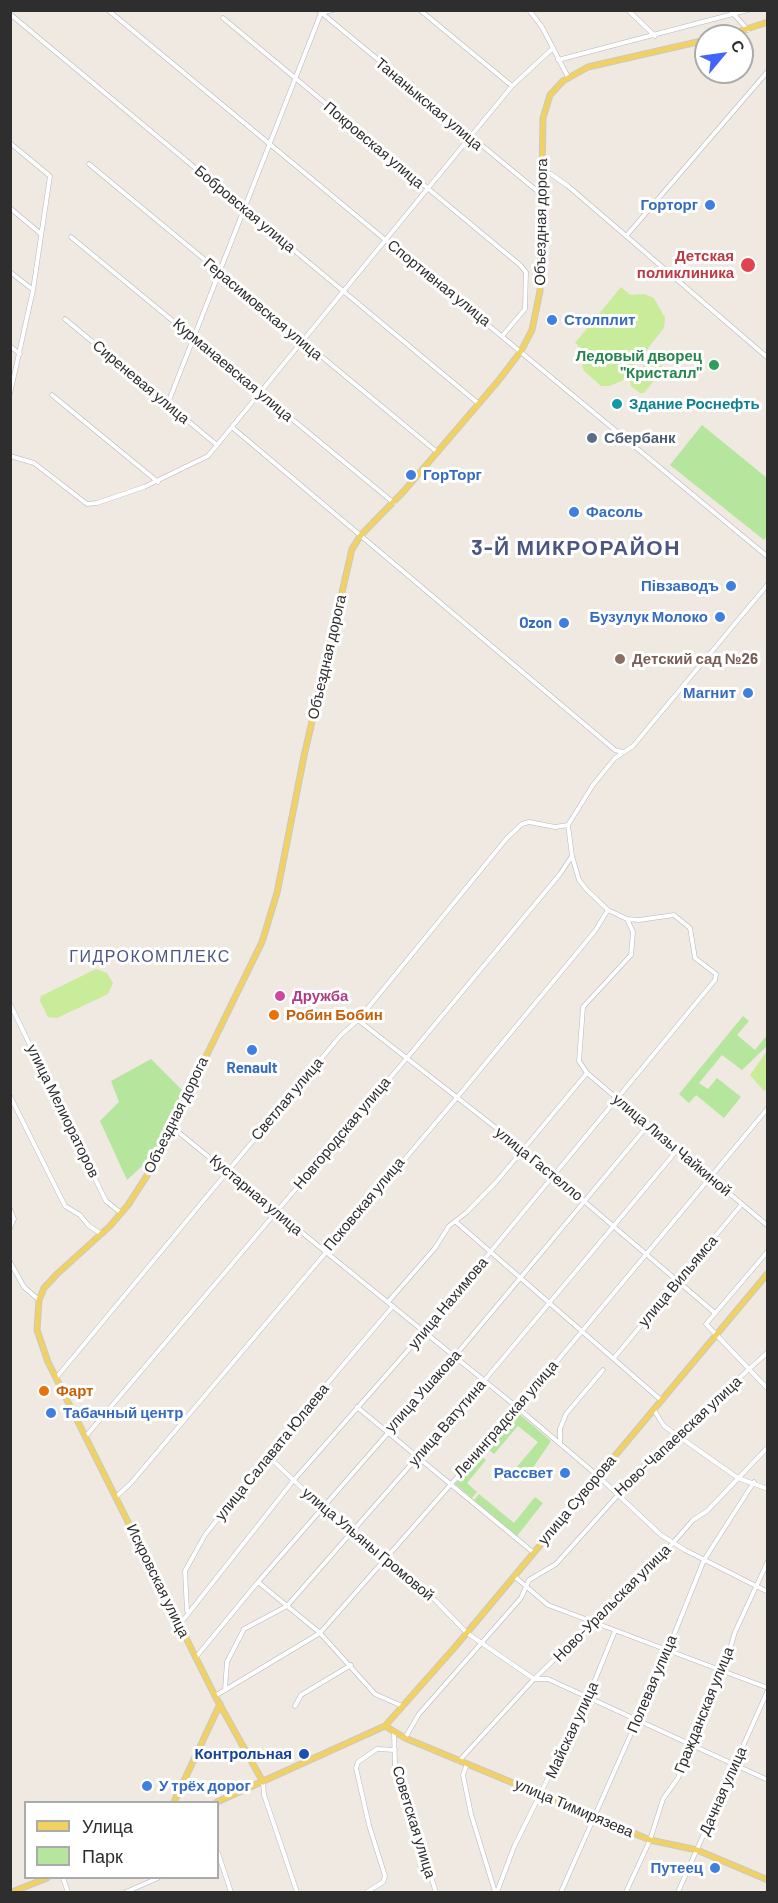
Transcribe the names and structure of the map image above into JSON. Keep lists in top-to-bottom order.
{
  "streets": {
    "main road": [
      "Объездная дорога",
      "улица Суворова",
      "Искровская улица",
      "улица Тимирязева"
    ],
    "street": [
      "Тананыкская улица",
      "Покровская улица",
      "Бобровская улица",
      "Спортивная улица",
      "Герасимовская улица",
      "Курманаевская улица",
      "Сиреневая улица",
      "Светлая улица",
      "улица Мелиораторов",
      "Новгородская улица",
      "улица Лизы Чайкиной",
      "улица Гастелло",
      "Кустарная улица",
      "Псковская улица",
      "улица Вильямса",
      "улица Нахимова",
      "улица Ушакова",
      "Ленинградская улица",
      "улица Ватутина",
      "Ново-Чапаевская улица",
      "улица Салавата Юлаева",
      "улица Ульяны Громовой",
      "Ново-Уральская улица",
      "Полевая улица",
      "Гражданская улица",
      "Майская улица",
      "Дачная улица",
      "Советская улица"
    ]
  },
  "crossings": [
    ["Тананыкская улица", "Объездная дорога"],
    ["Покровская улица", "Спортивная улица"],
    ["Бобровская улица", "Объездная дорога"],
    ["Объездная дорога", "Спортивная улица"],
    ["Объездная дорога", "Герасимовская улица"],
    ["Объездная дорога", "Курманаевская улица"],
    ["Объездная дорога", "улица Мелиораторов"],
    ["Объездная дорога", "Кустарная улица"],
    ["Светлая улица", "улица Гастелло"],
    ["Светлая улица", "Кустарная улица"],
    ["Светлая улица", "Искровская улица"],
    ["Новгородская улица", "улица Гастелло"],
    ["Новгородская улица", "Кустарная улица"],
    ["Новгородская улица", "Искровская улица"],
    ["улица Лизы Чайкиной", "улица Вильямса"],
    ["улица Лизы Чайкиной", "улица Нахимова"],
    ["улица Лизы Чайкиной", "улица Ушакова"],
    ["улица Лизы Чайкиной", "Ленинградская улица"],
    ["улица Лизы Чайкиной", "улица Ватутина"],
    ["улица Гастелло", "Псковская улица"],
    ["улица Гастелло", "улица Вильямса"],
    ["улица Гастелло", "улица Нахимова"],
    ["улица Гастелло", "улица Ушакова"],
    ["улица Гастелло", "Ленинградская улица"],
    ["улица Гастелло", "улица Ватутина"],
    ["Кустарная улица", "Псковская улица"],
    ["Кустарная улица", "улица Нахимова"],
    ["Кустарная улица", "улица Ушакова"],
    ["Кустарная улица", "Ленинградская улица"],
    ["Кустарная улица", "улица Ватутина"],
    ["Кустарная улица", "Ново-Чапаевская улица"],
    ["Кустарная улица", "улица Салавата Юлаева"],
    ["Кустарная улица", "улица Суворова"],
    ["Кустарная улица", "Ново-Уральская улица"],
    ["Кустарная улица", "Полевая улица"],
    ["Кустарная улица", "Гражданская улица"],
    ["Псковская улица", "Искровская улица"],
    ["улица Нахимова", "улица Салавата Юлаева"],
    ["улица Нахимова", "улица Ульяны Громовой"],
    ["улица Нахимова", "Искровская улица"],
    ["улица Ушакова", "улица Ульяны Громовой"],
    ["улица Ушакова", "Искровская улица"],
    ["Ленинградская улица", "улица Ватутина"],
    ["Ленинградская улица", "улица Ульяны Громовой"],
    ["Ленинградская улица", "Искровская улица"],
    ["улица Ватутина", "улица Ульяны Громовой"],
    ["Ново-Чапаевская улица", "улица Ульяны Громовой"],
    ["Ново-Чапаевская улица", "улица Тимирязева"],
    ["улица Салавата Юлаева", "улица Ульяны Громовой"],
    ["улица Суворова", "улица Ульяны Громовой"],
    ["улица Суворова", "улица Тимирязева"],
    ["улица Ульяны Громовой", "Ново-Уральская улица"],
    ["Ново-Уральская улица", "улица Тимирязева"],
    ["Полевая улица", "улица Тимирязева"],
    ["Гражданская улица", "улица Тимирязева"],
    ["Майская улица", "улица Тимирязева"],
    ["Дачная улица", "улица Тимирязева"],
    ["улица Тимирязева", "Советская улица"]
  ],
  "districts": ["3-Й МИКРОРАЙОН", "ГИДРОКОМПЛЕКС"],
  "places": [
    "Горторг",
    "Детская поликлиника",
    "Столплит",
    "Ледовый дворец \"Кристалл\"",
    "Здание Роснефть",
    "Сбербанк",
    "ГорТорг",
    "Фасоль",
    "Півзаводъ",
    "Бузулук Молоко",
    "Ozon",
    "Детский сад №26",
    "Магнит",
    "Дружба",
    "Робин Бобин",
    "Renault",
    "Фарт",
    "Табачный центр",
    "Рассвет",
    "Контрольная",
    "У трёх дорог",
    "Путеец"
  ],
  "legend": ["Улица", "Парк"],
  "north": "top right"
}
